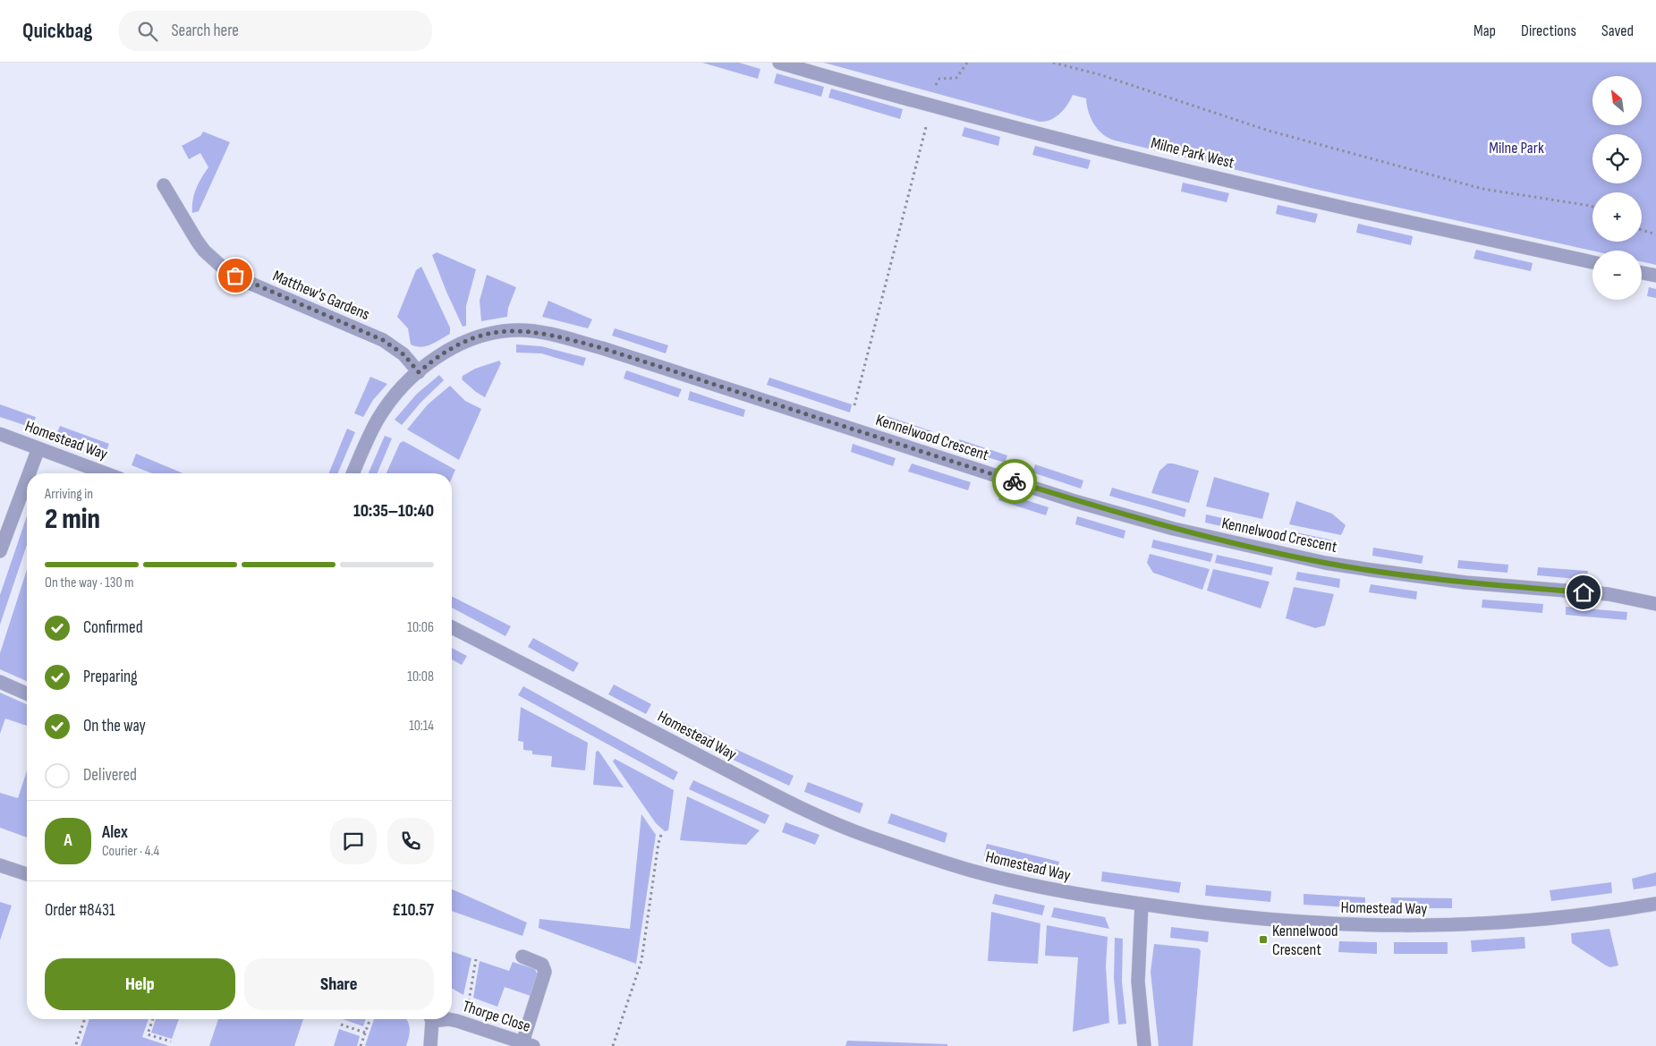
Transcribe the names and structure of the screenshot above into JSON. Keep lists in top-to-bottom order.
{
  "streets": {
    "street": [
      "Milne Park West",
      "Matthew's Gardens",
      "Kennelwood Crescent",
      "Homestead Way",
      "Thorpe Close"
    ]
  },
  "crossings": [
    ["Matthew's Gardens", "Kennelwood Crescent"]
  ],
  "parks": ["Milne Park"],
  "places": {
    "transit": ["Kennelwood Crescent"]
  },
  "north": "top left",
  "page": {
    "header": "Quickbag",
    "search": "Search here",
    "nav": ["Map", "Directions", "Saved"],
    "map_buttons": ["+", "−"],
    "heading": ["2 min", "Arriving in", "10:35–10:40"],
    "panel": [
      "Alex",
      "Courier · 4.4",
      "Order #8431",
      "£10.57"
    ],
    "bar": "On the way · 130 m",
    "list": [
      ["Confirmed", "10:06"],
      ["Preparing", "10:08"],
      ["On the way", "10:14"],
      "Delivered"
    ],
    "round": "A",
    "buttons": ["Help", "Share"]
  }
}
